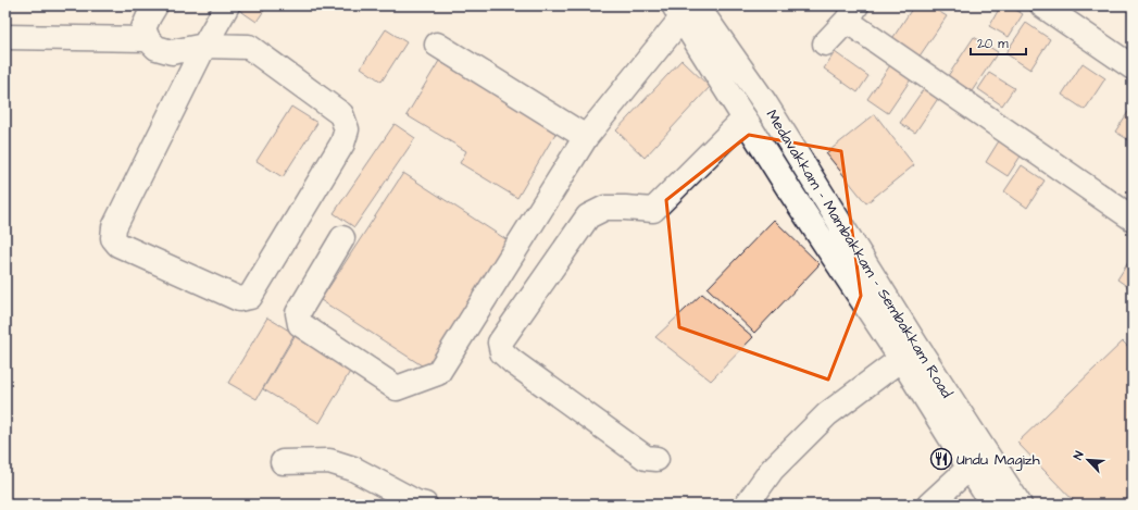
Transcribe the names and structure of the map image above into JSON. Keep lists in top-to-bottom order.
{
  "streets": {
    "main road": ["Medavakkam - Mambakkam - Sembakkam Road"]
  },
  "places": {
    "restaurant": ["Undu Magizh"]
  },
  "scale_bar": "20 m",
  "north": "top left"
}
